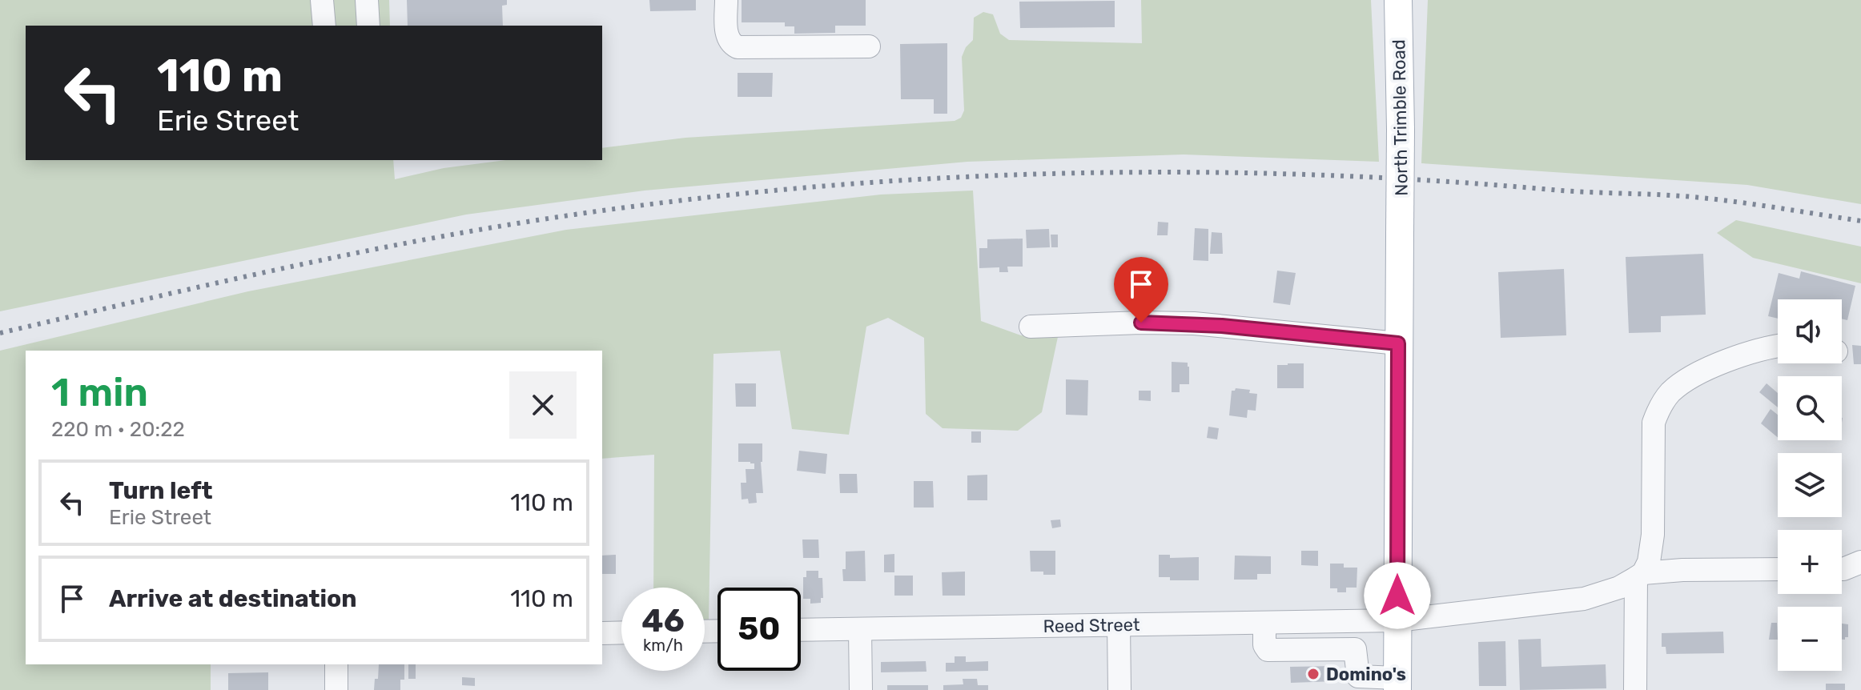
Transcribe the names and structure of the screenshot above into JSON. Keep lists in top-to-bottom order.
{
  "streets": {
    "main road": ["North Trimble Road"],
    "street": ["Reed Street"]
  },
  "crossings": [
    ["North Trimble Road", "Reed Street"]
  ],
  "places": ["Domino's"],
  "page": {
    "turn": ["110 m", "Erie Street"],
    "map_buttons": ["+", "−"],
    "heading": ["1 min", "220 m · 20:22"],
    "list": [
      {
        "name": "Turn left",
        "note": "Erie Street",
        "value": "110 m"
      },
      {
        "name": "Arrive at destination",
        "value": "110 m"
      }
    ],
    "speed": "46 km/h",
    "limit": "50"
  }
}
